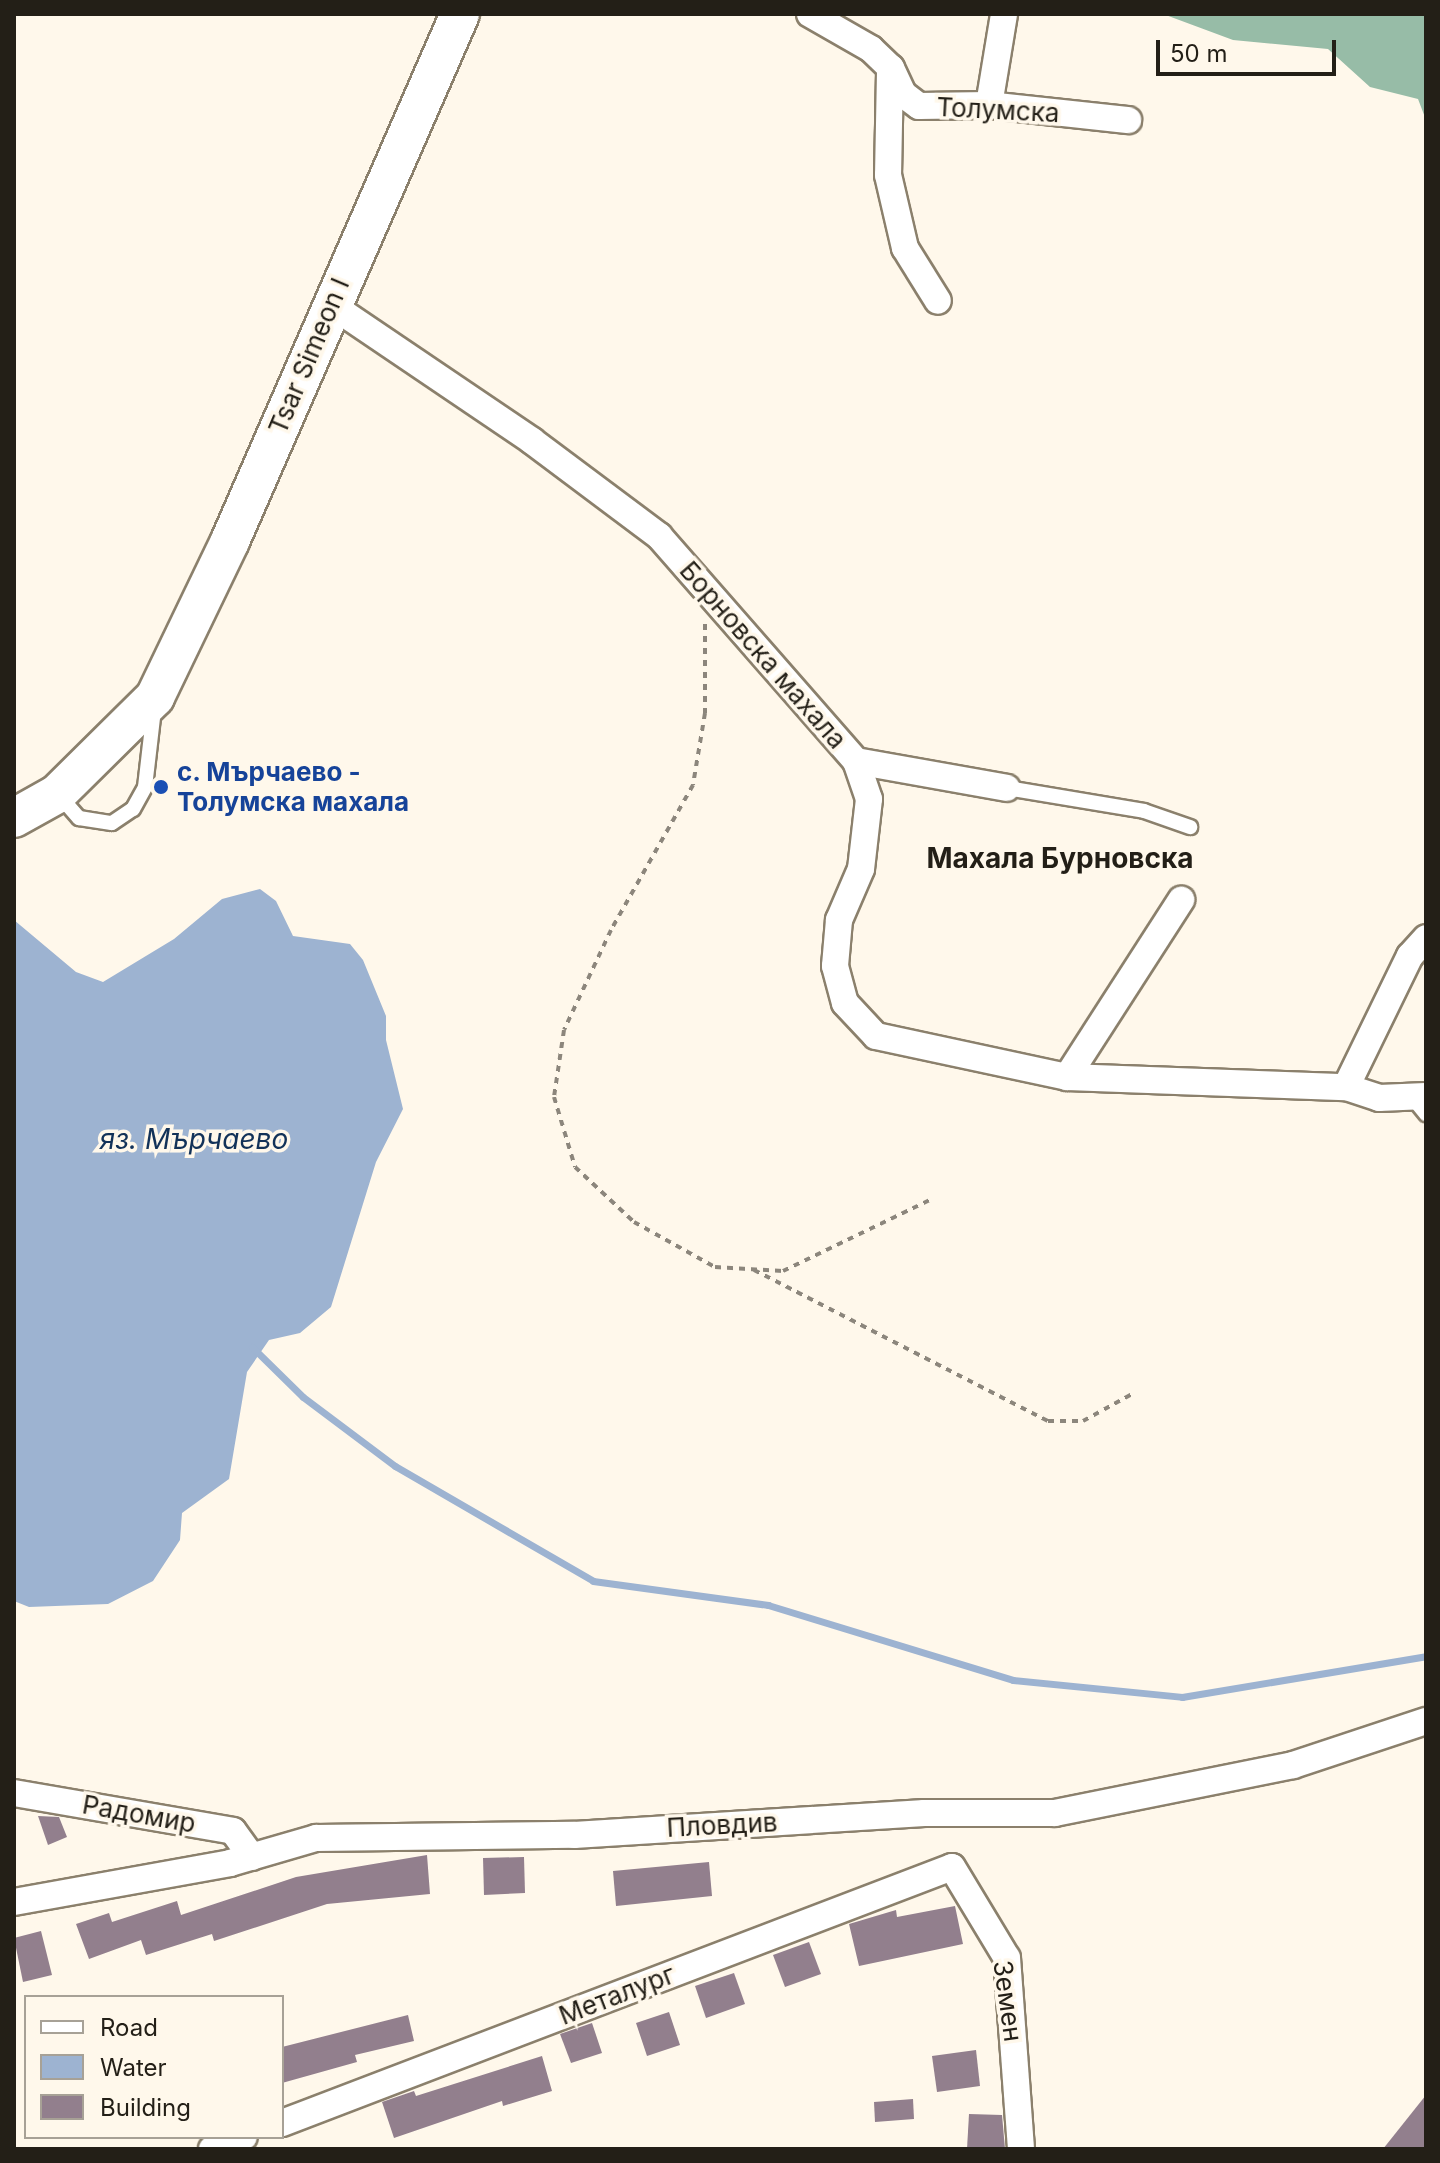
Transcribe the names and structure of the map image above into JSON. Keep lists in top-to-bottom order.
{
  "streets": {
    "street": [
      "Толумска",
      "Tsar Simeon I",
      "Борновска махала",
      "Радомир",
      "Пловдив",
      "Металург",
      "Земен"
    ]
  },
  "crossings": [
    ["Tsar Simeon I", "Борновска махала"],
    ["Радомир", "Пловдив"],
    ["Металург", "Земен"]
  ],
  "districts": ["Махала Бурновска"],
  "water": ["яз. Мърчаево"],
  "places": ["с. Мърчаево - Толумска махала"],
  "legend": ["Road", "Water", "Building"],
  "scale_bar": "50 m"
}
